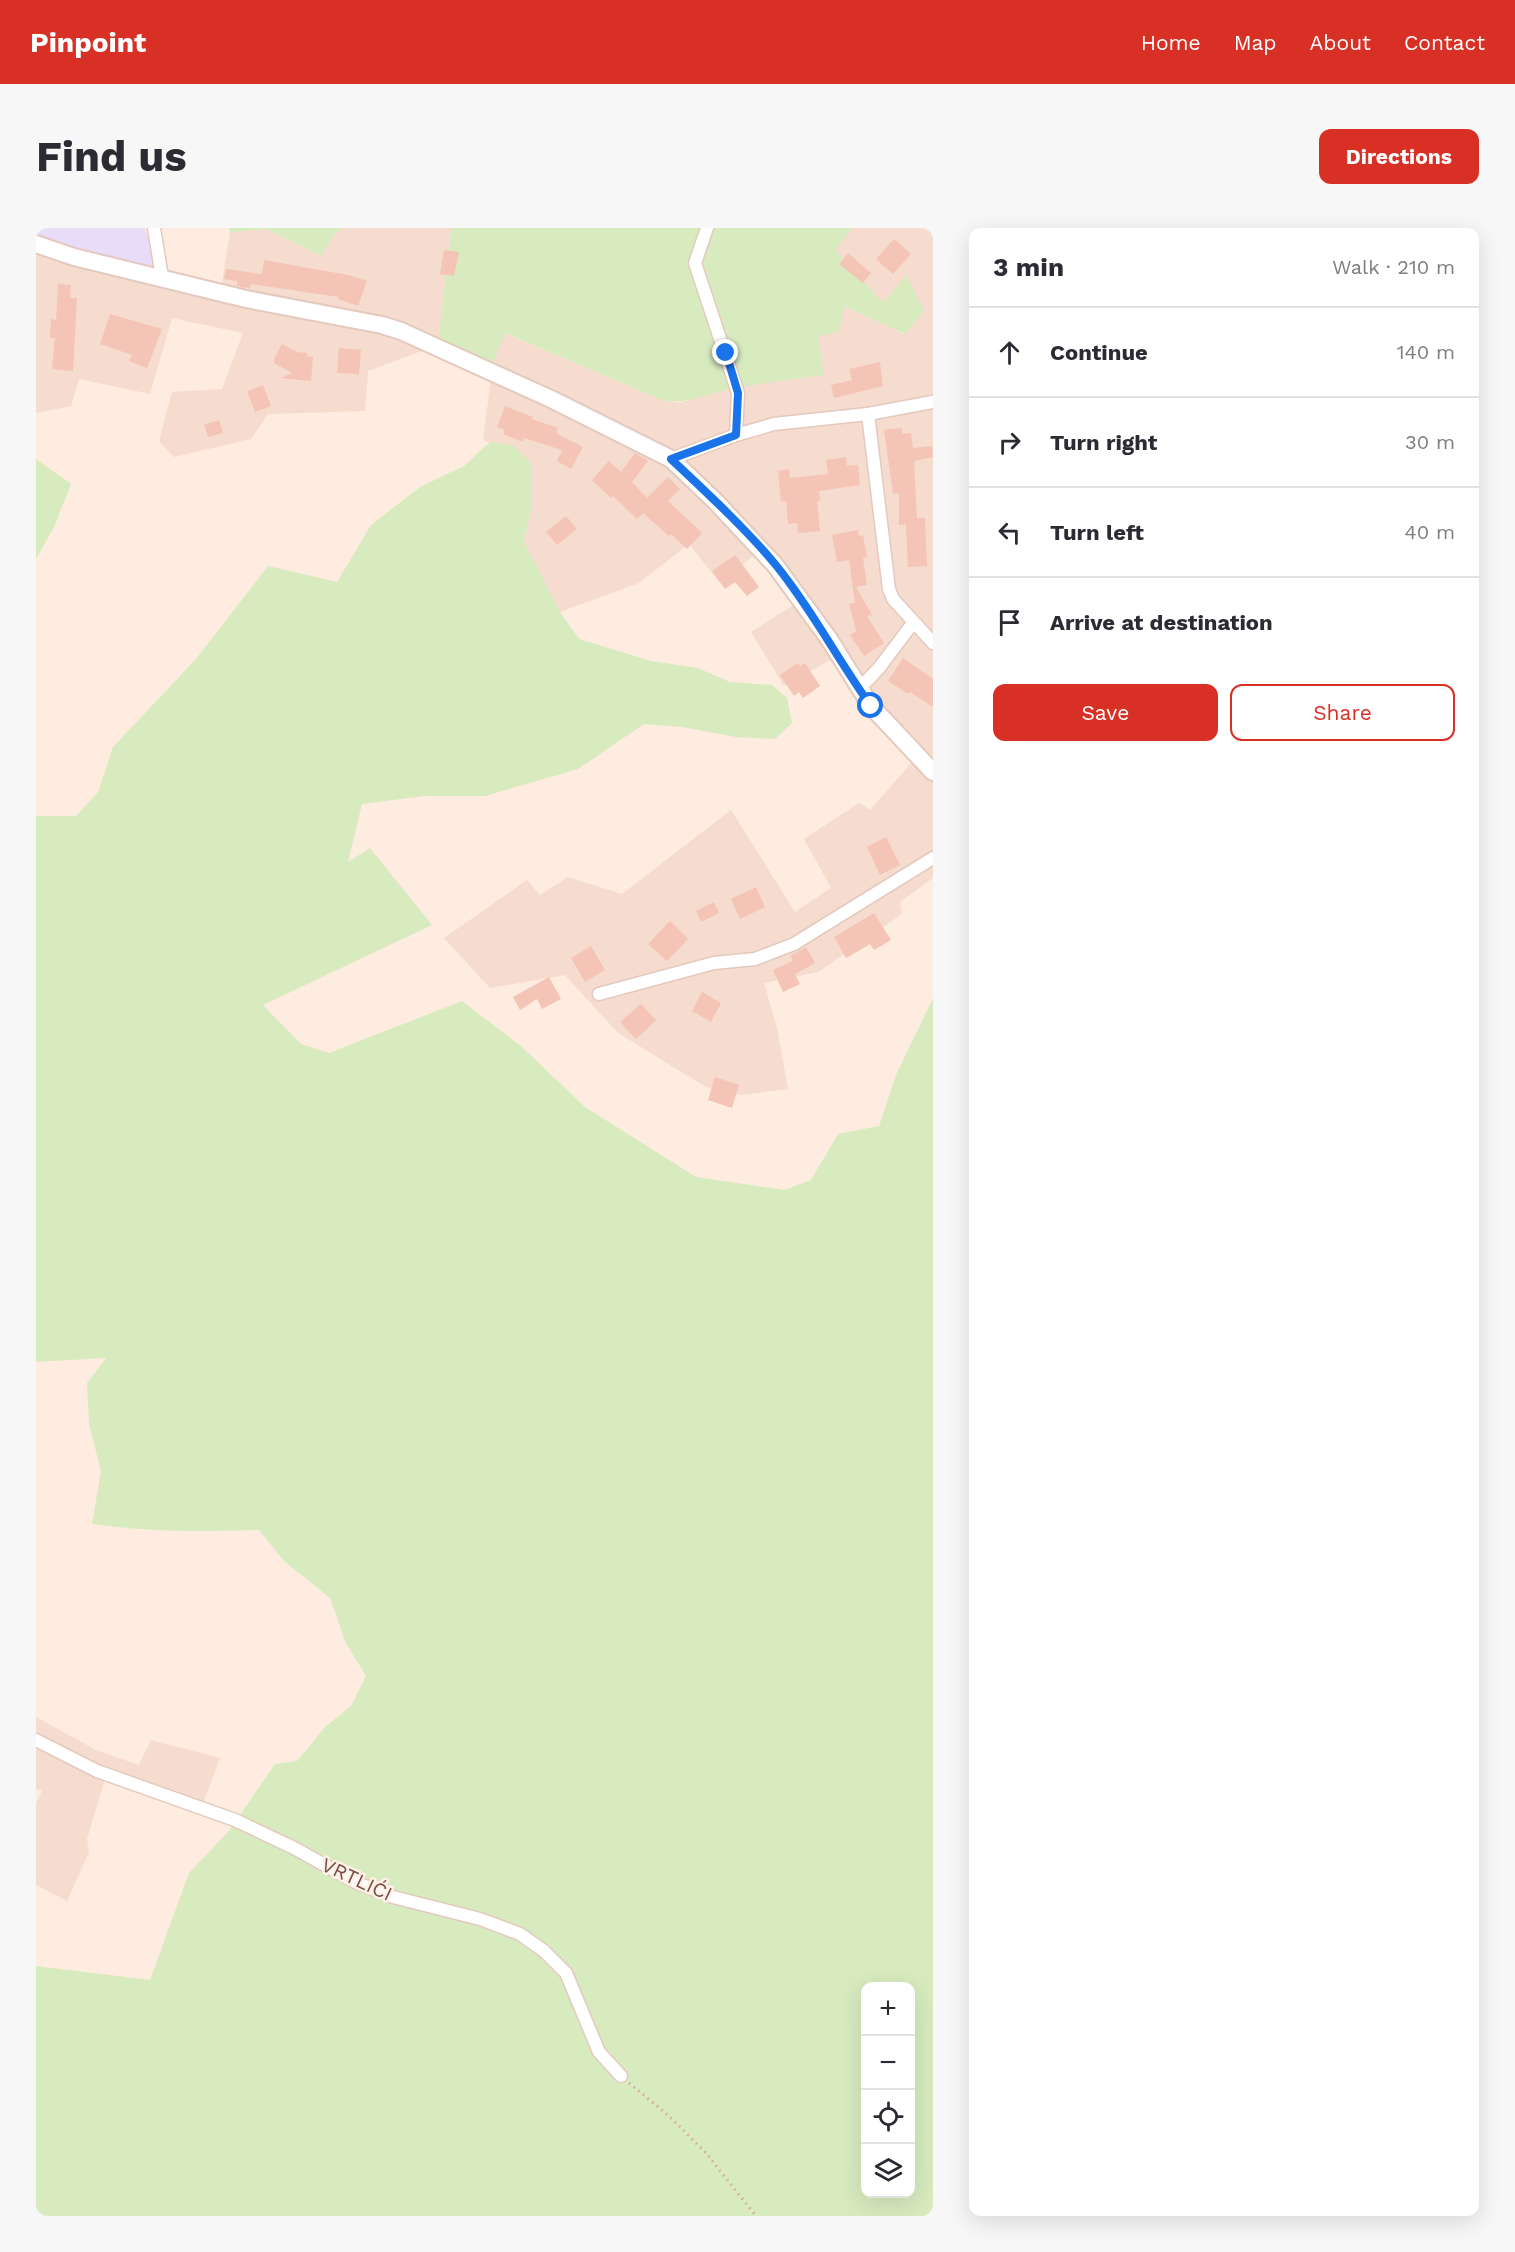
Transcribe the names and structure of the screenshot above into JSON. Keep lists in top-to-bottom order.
{
  "streets": {
    "street": ["VRTLIĆI"]
  },
  "page": {
    "header": "Pinpoint",
    "nav": [
      "Home",
      "Map",
      "About",
      "Contact"
    ],
    "buttons": [
      "Directions",
      ["Save", "Share"]
    ],
    "title": "Find us",
    "heading": ["3 min", "Walk · 210 m"],
    "list": [
      ["Continue", "140 m"],
      ["Turn right", "30 m"],
      ["Turn left", "40 m"],
      "Arrive at destination"
    ],
    "map_buttons": ["+", "−"]
  }
}
